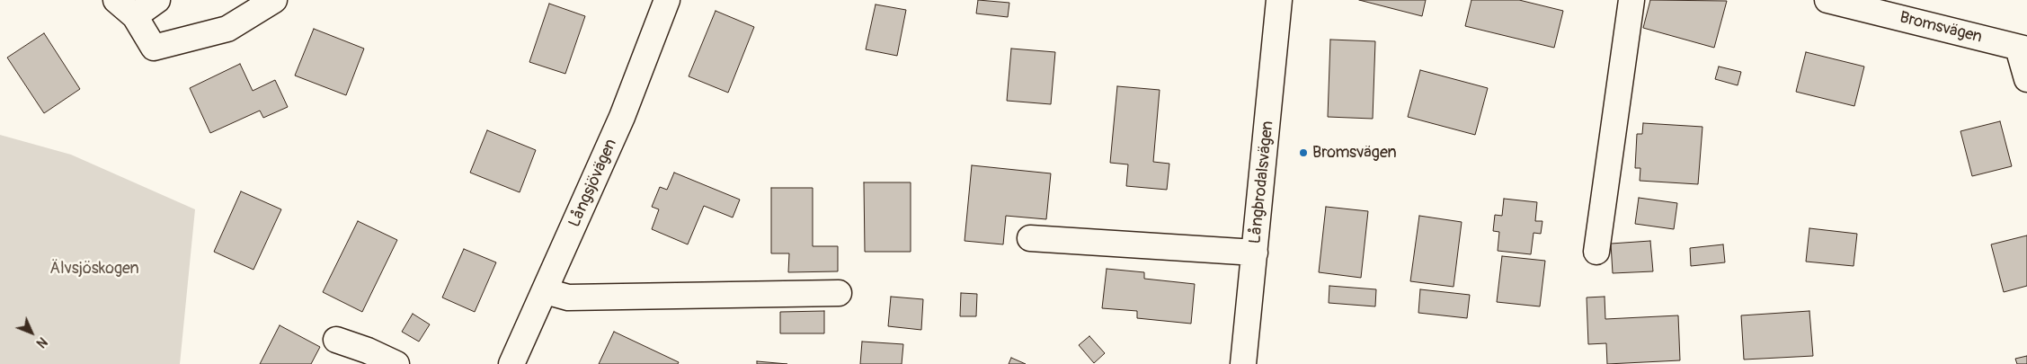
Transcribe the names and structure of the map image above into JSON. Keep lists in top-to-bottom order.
{
  "streets": {
    "street": ["Bromsvägen", "Långbrodalsvägen", "Långsjövägen"]
  },
  "parks": ["Älvsjöskogen"],
  "places": ["Bromsvägen"],
  "north": "bottom right"
}
